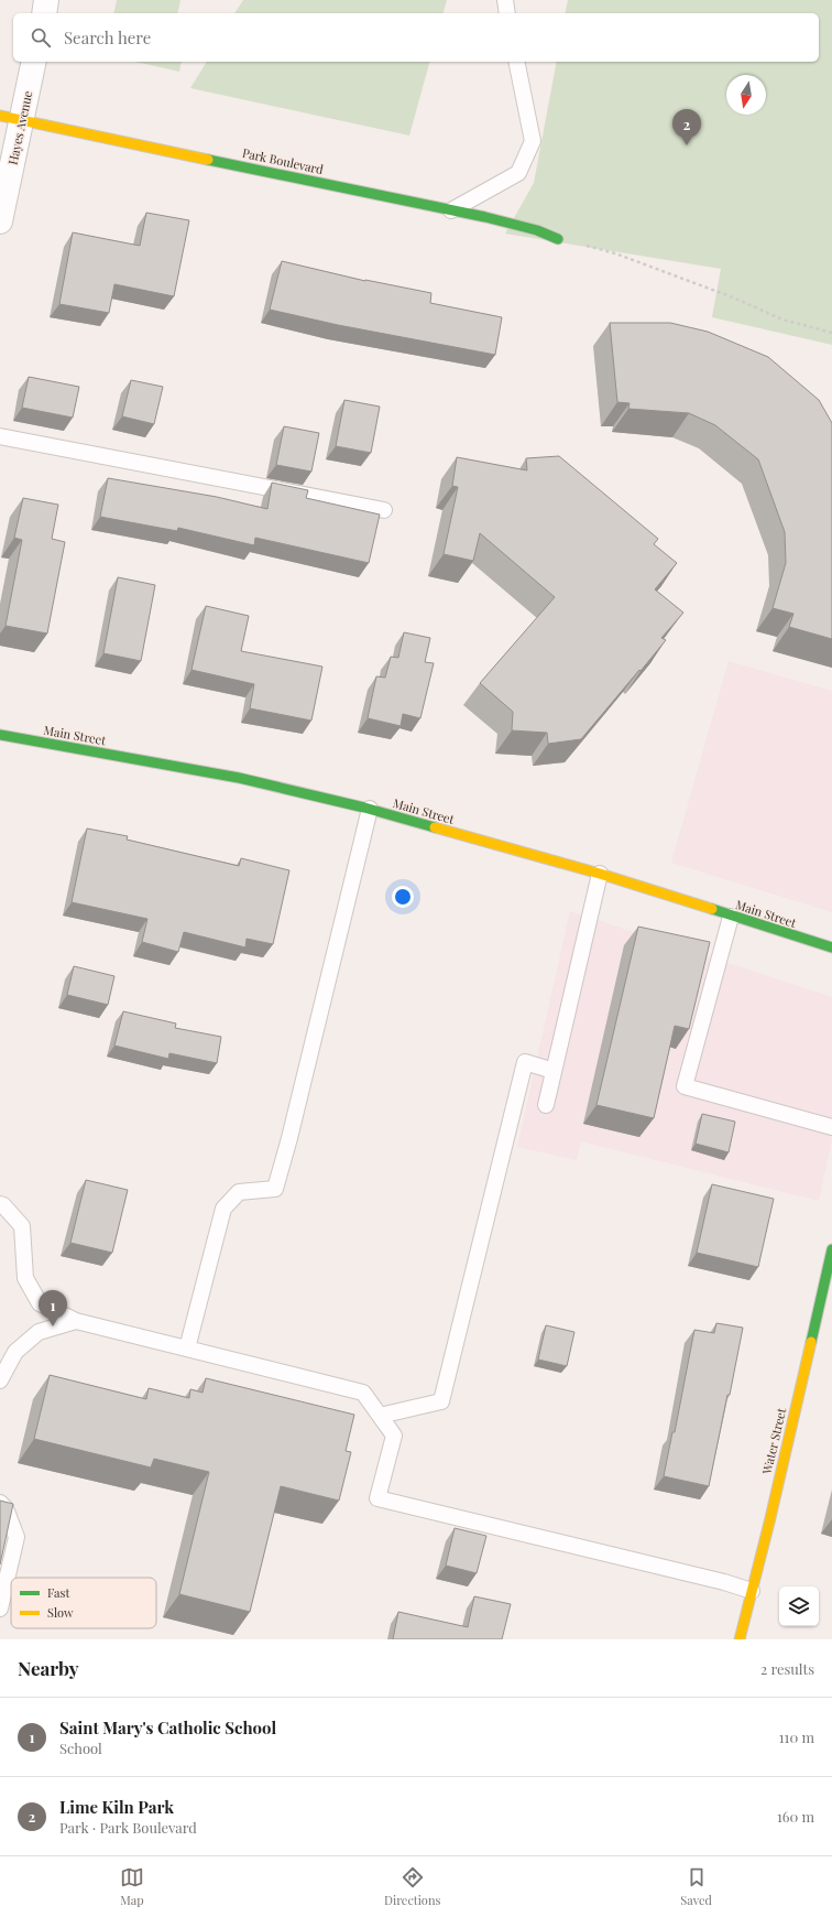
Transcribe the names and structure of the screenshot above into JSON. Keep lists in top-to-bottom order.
{
  "streets": {
    "street": [
      "Hayes Avenue",
      "Park Boulevard",
      "Main Street",
      "Water Street"
    ]
  },
  "crossings": [
    ["Hayes Avenue", "Park Boulevard"]
  ],
  "legend": ["Fast", "Slow"],
  "north": "bottom",
  "page": {
    "search": "Search here",
    "pins": ["2", "1"],
    "heading": ["Nearby", "2 results"],
    "list": [
      {
        "mark": "1",
        "name": "Saint Mary's Catholic School",
        "note": "School",
        "value": "110 m"
      },
      {
        "mark": "2",
        "name": "Lime Kiln Park",
        "note": "Park · Park Boulevard",
        "value": "160 m"
      }
    ],
    "nav": ["Map", "Directions", "Saved"]
  }
}
